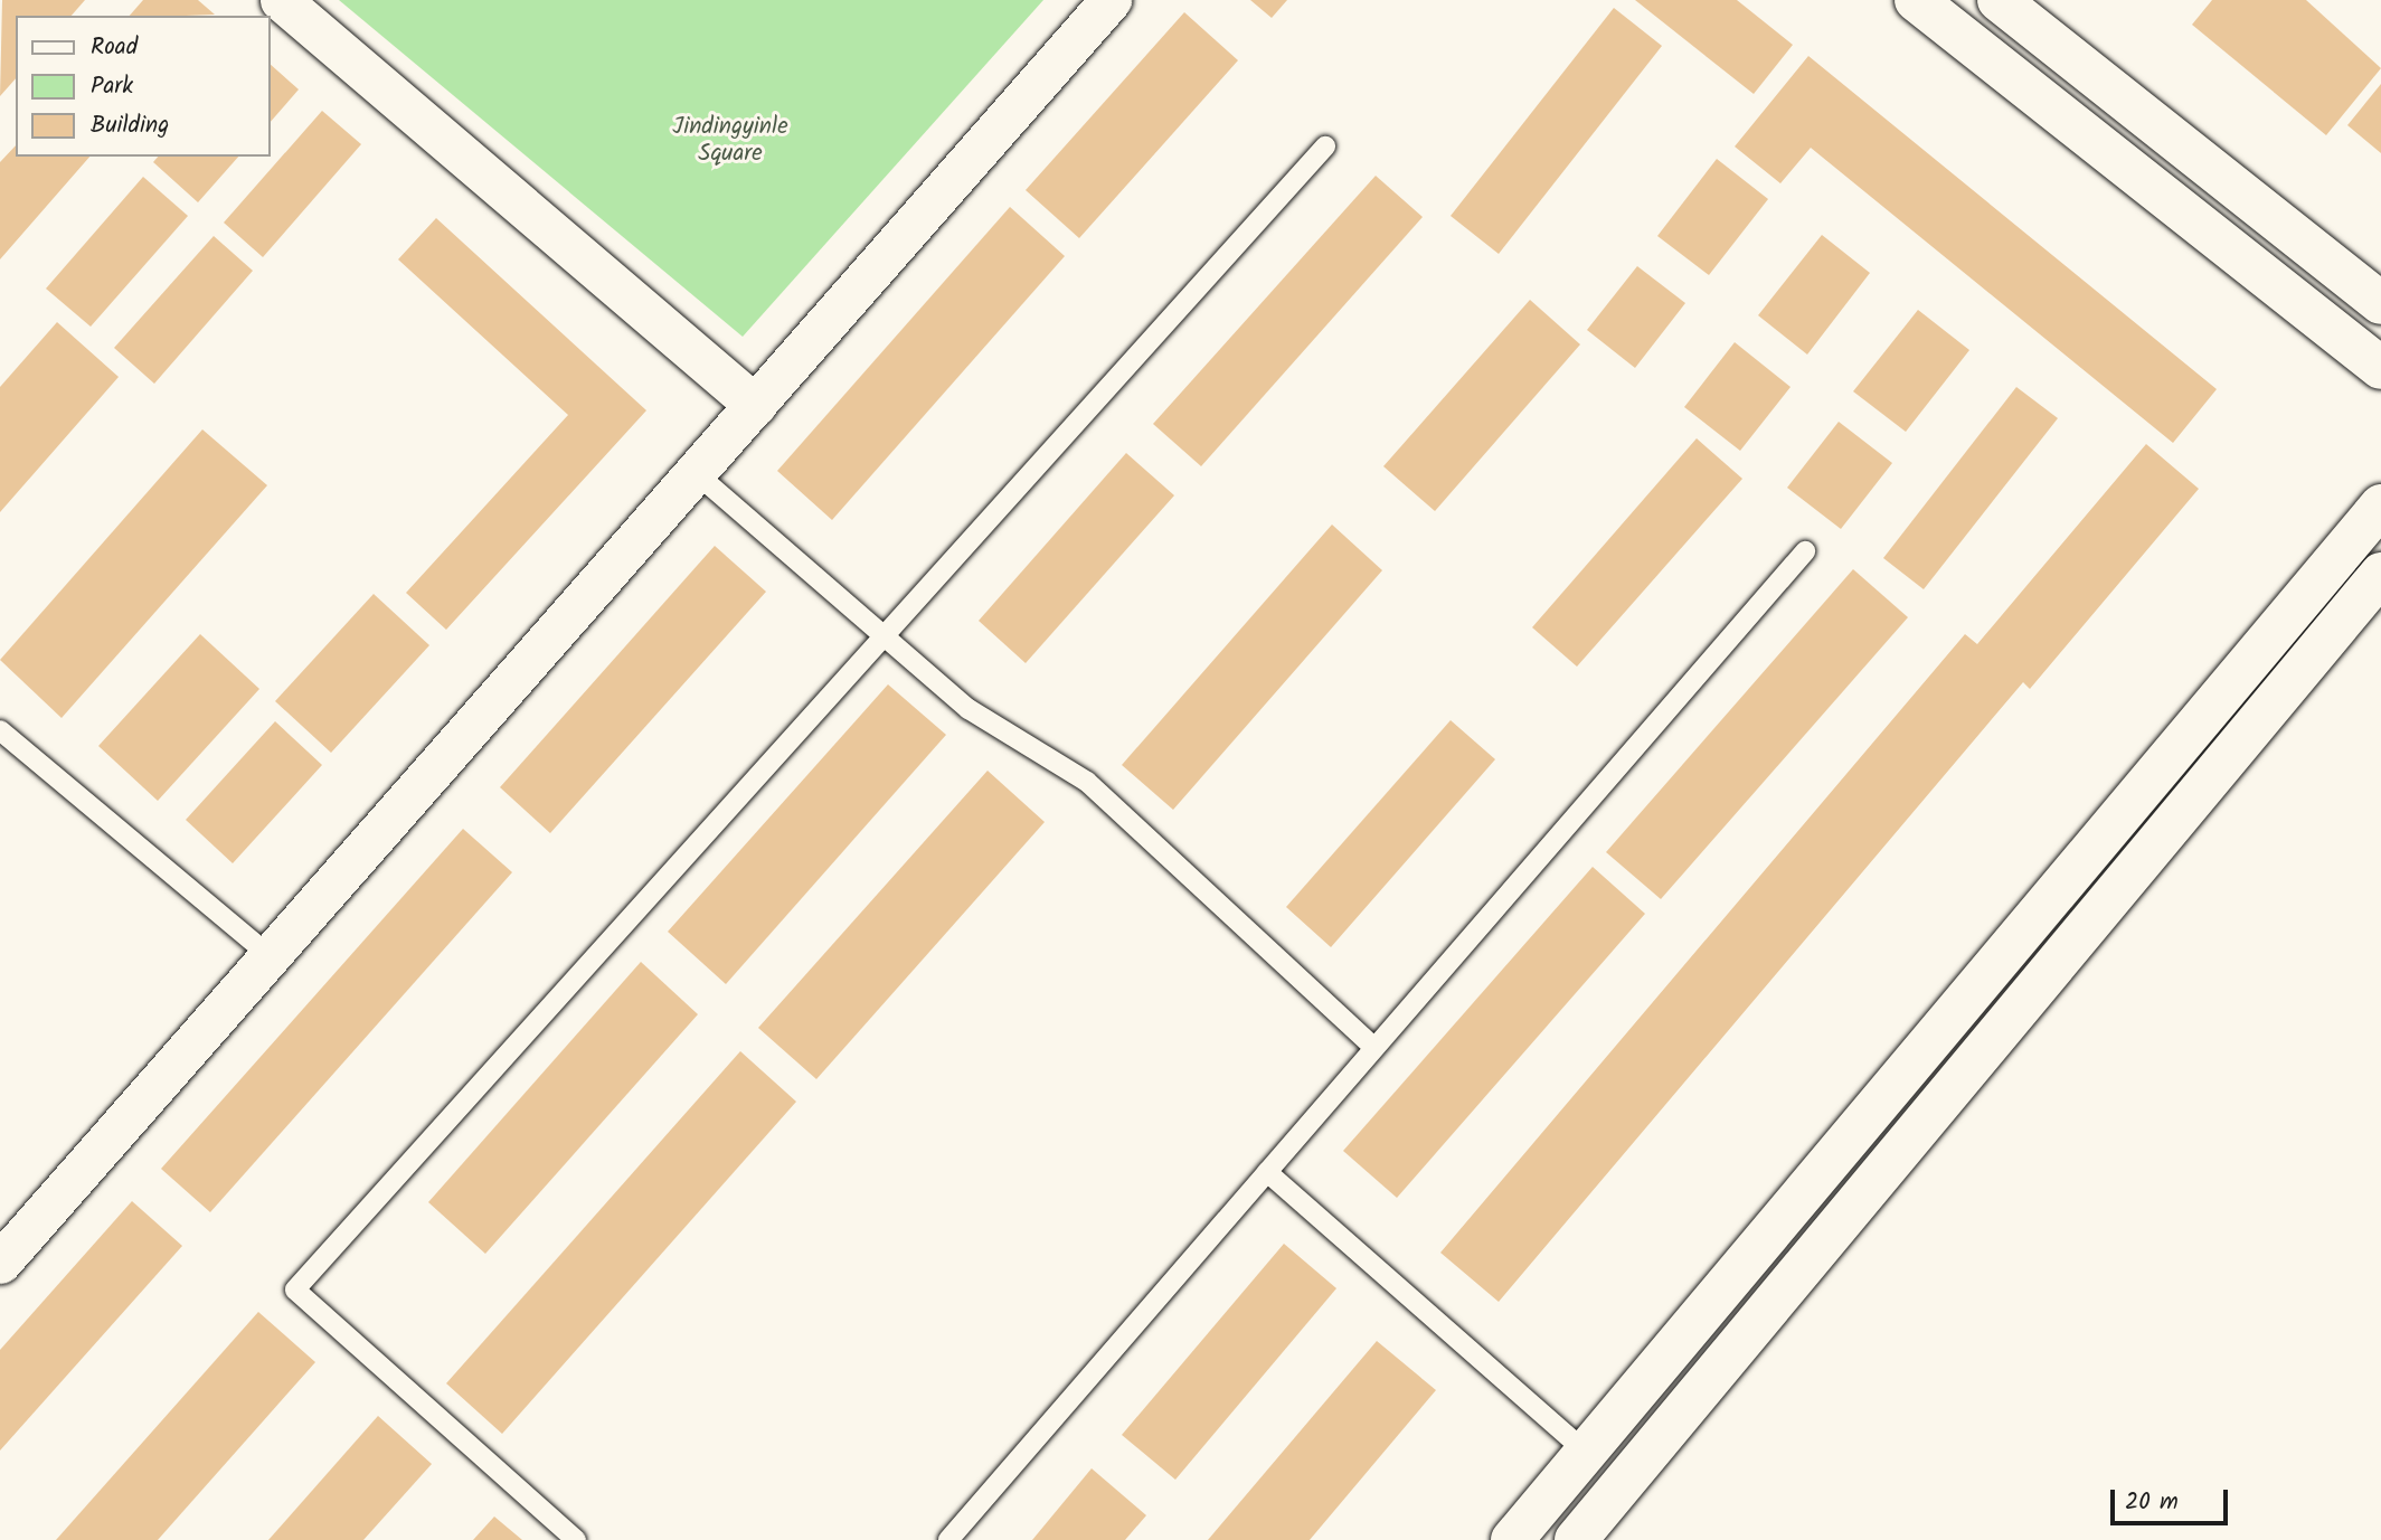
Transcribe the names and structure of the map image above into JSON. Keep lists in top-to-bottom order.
{
  "parks": ["Jindingyinle Square"],
  "legend": ["Road", "Park", "Building"],
  "scale_bar": "20 m"
}
